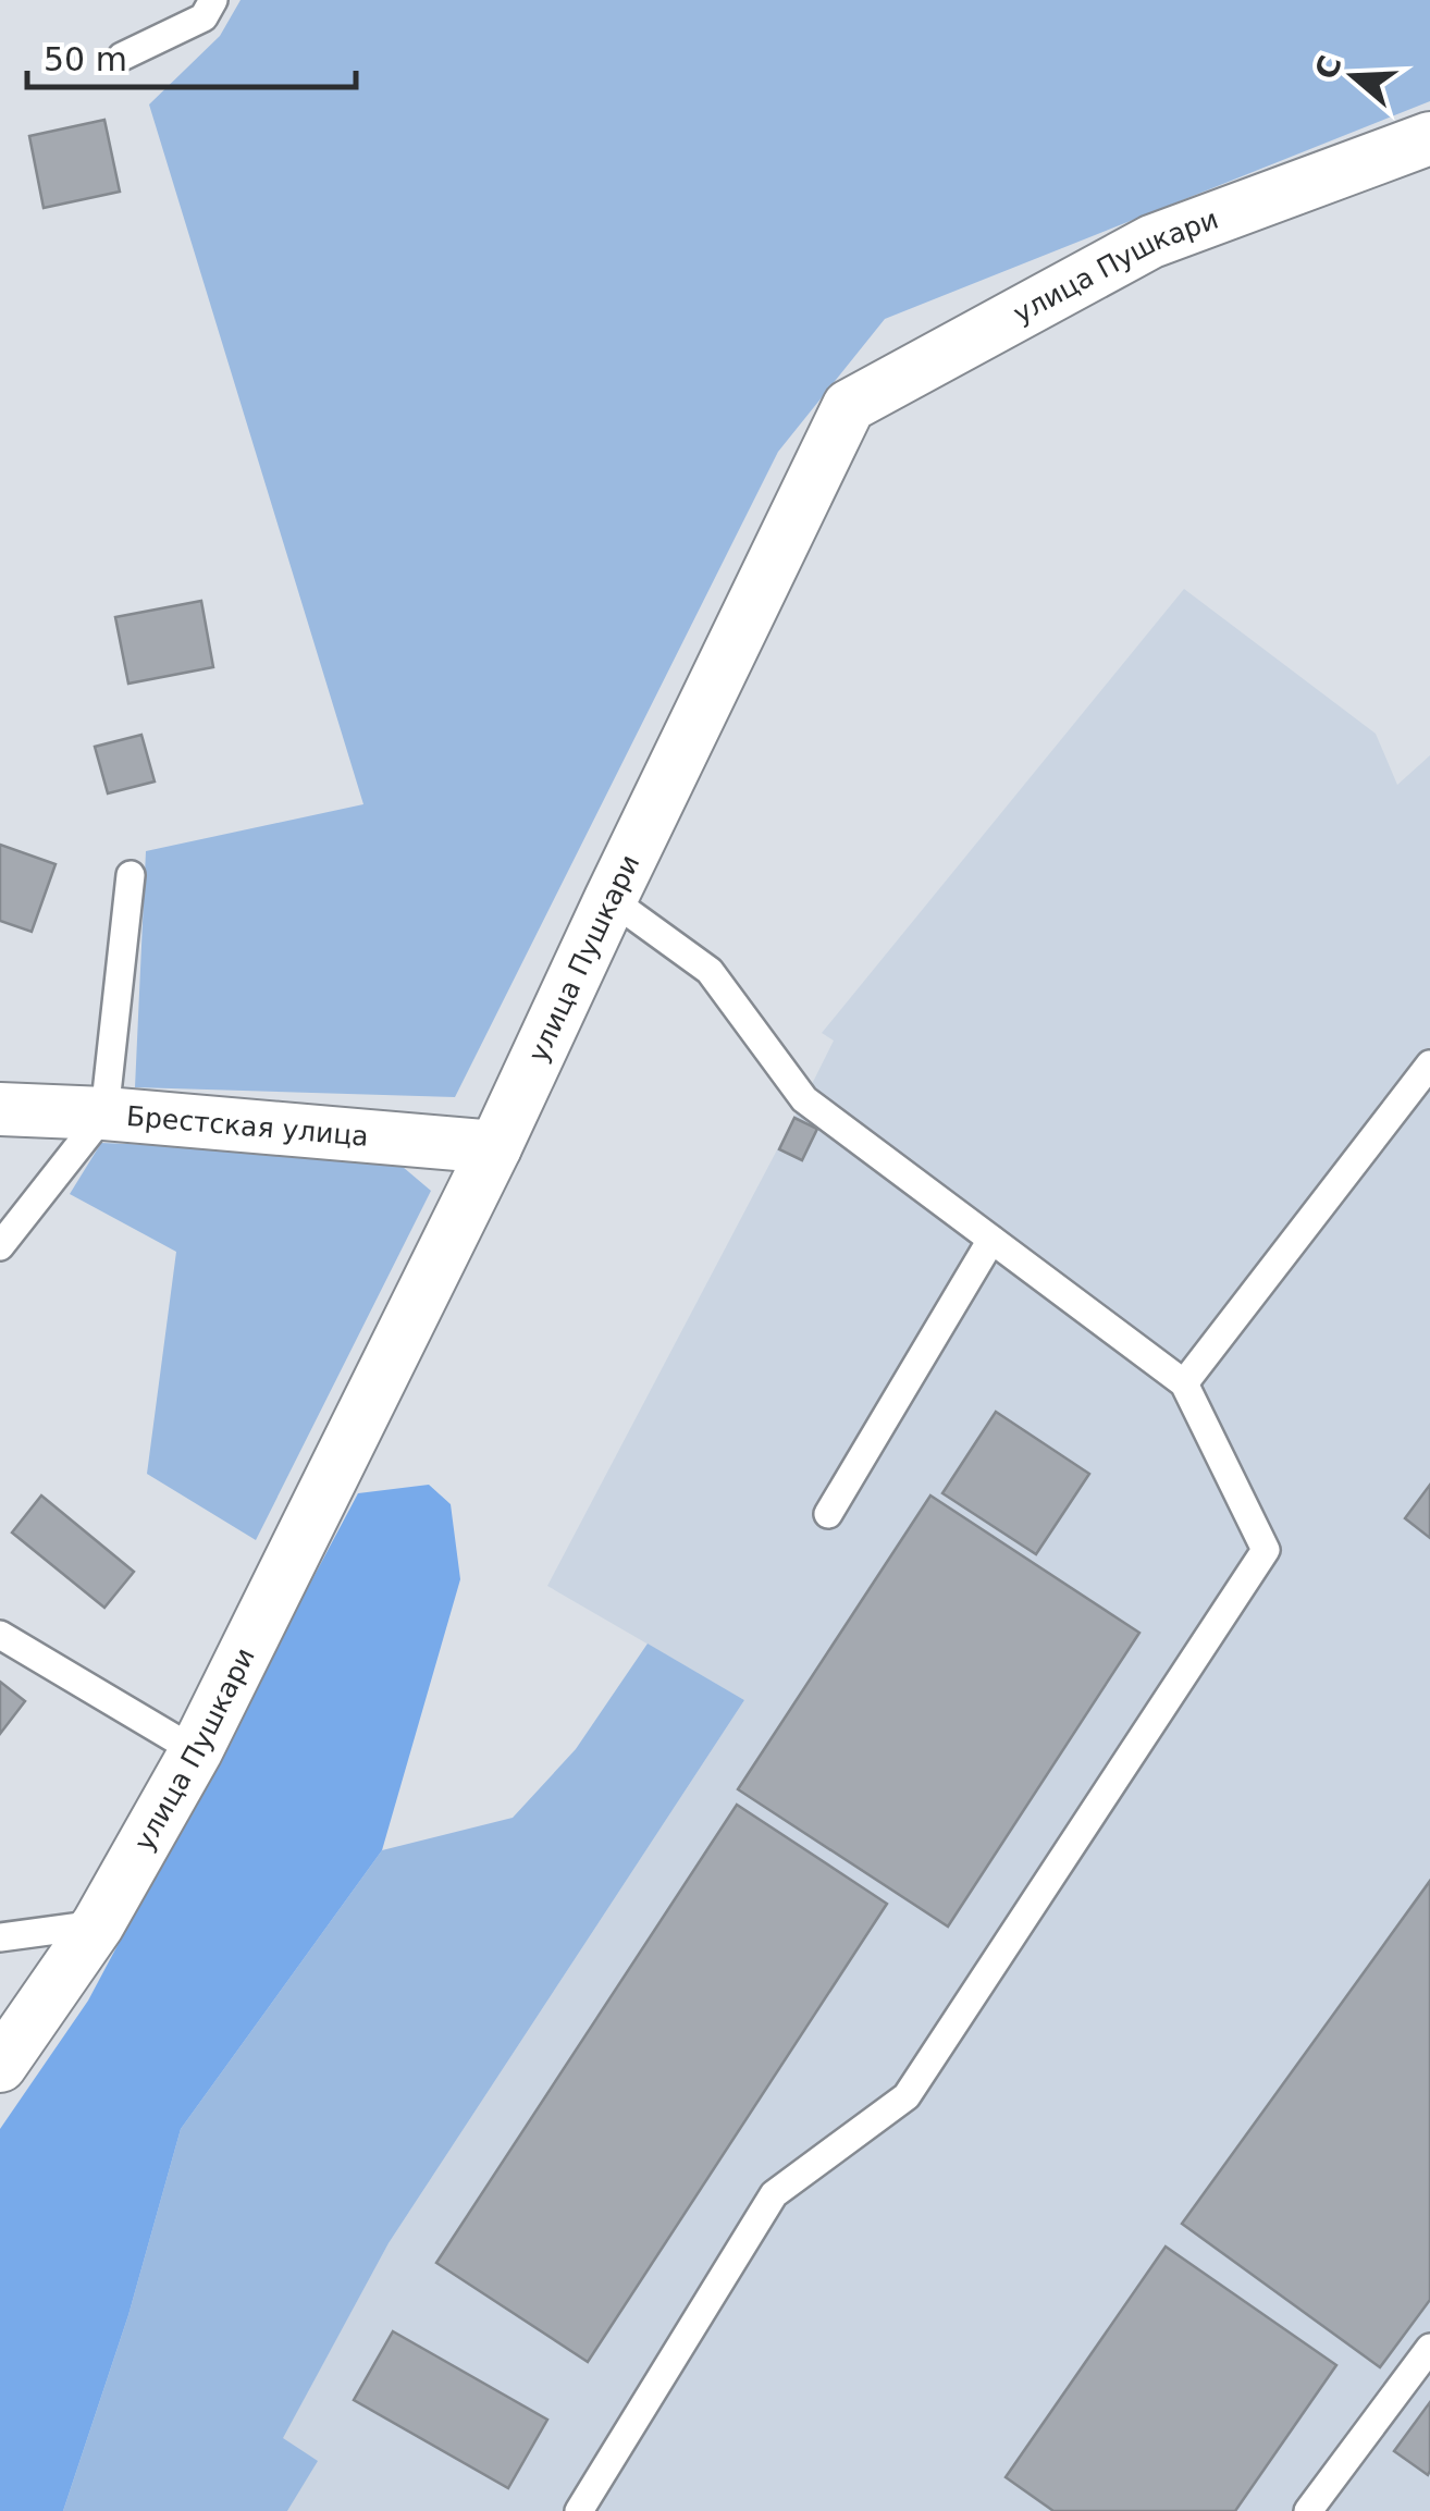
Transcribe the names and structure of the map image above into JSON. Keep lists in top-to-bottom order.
{
  "streets": {
    "street": ["улица Пушкари", "Брестская улица"]
  },
  "crossings": [
    ["улица Пушкари", "Брестская улица"]
  ],
  "scale_bar": "50 m",
  "north": "left"
}
